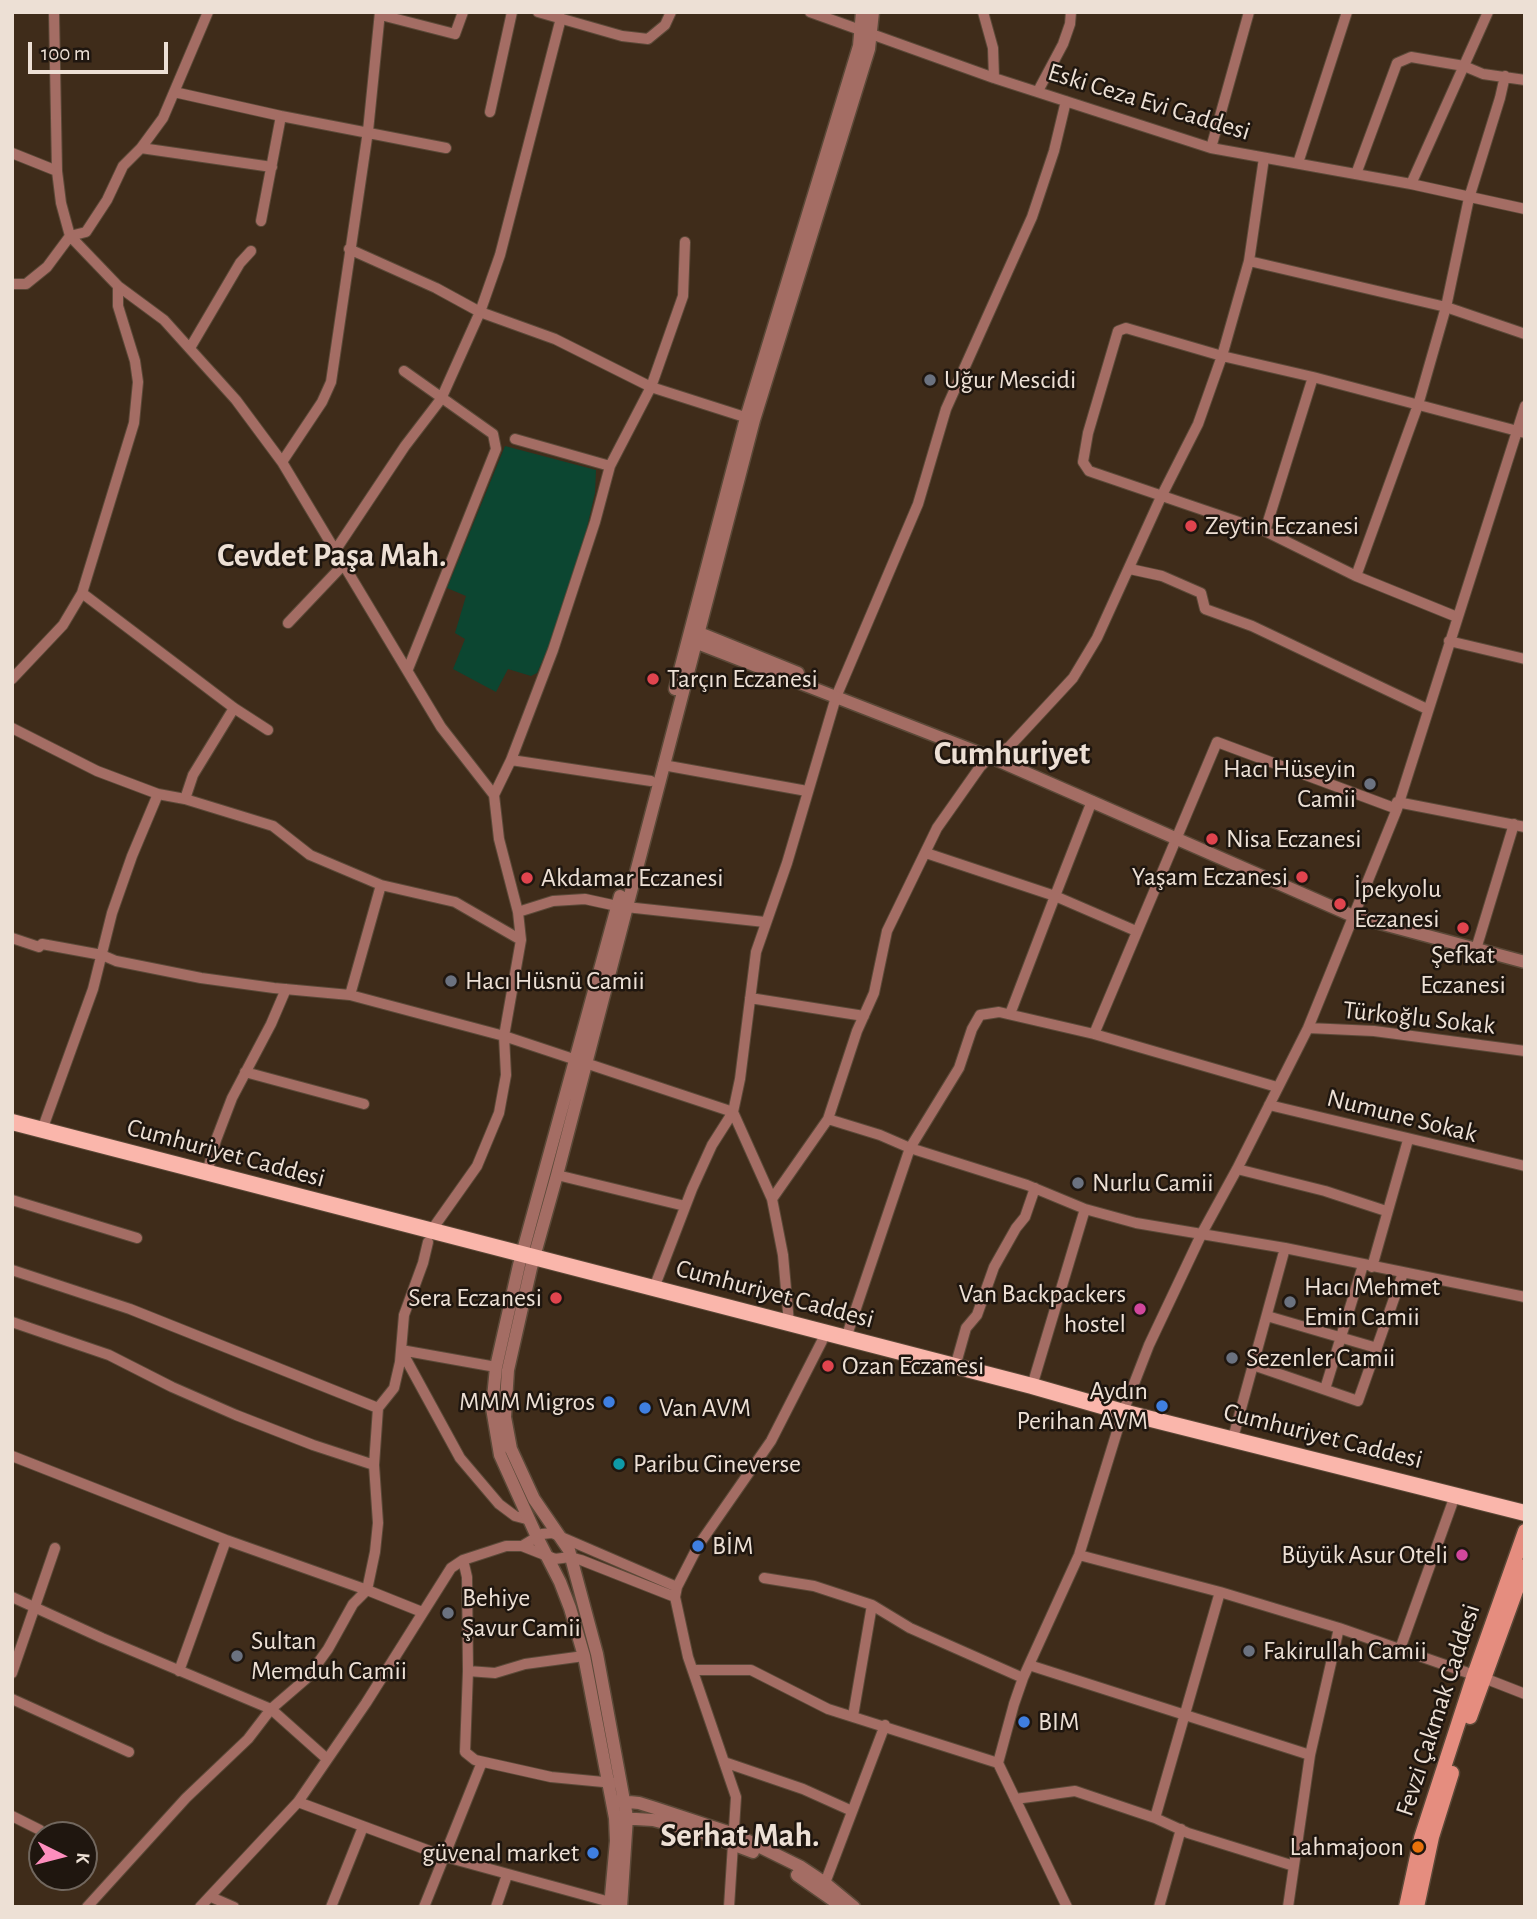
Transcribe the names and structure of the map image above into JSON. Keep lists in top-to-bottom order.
{
  "streets": {
    "main road": ["Cumhuriyet Caddesi", "Fevzi Çakmak Caddesi"],
    "street": ["Eski Ceza Evi Caddesi", "Türkoğlu Sokak", "Numune Sokak"]
  },
  "districts": ["Cevdet Paşa Mah.", "Cumhuriyet", "Serhat Mah."],
  "places": [
    "Uğur Mescidi",
    "Zeytin Eczanesi",
    "Tarçın Eczanesi",
    "Hacı Hüseyin Camii",
    "Nisa Eczanesi",
    "Yaşam Eczanesi",
    "Akdamar Eczanesi",
    "İpekyolu Eczanesi",
    "Şefkat Eczanesi",
    "Hacı Hüsnü Camii",
    "Nurlu Camii",
    "Sera Eczanesi",
    "Hacı Mehmet Emin Camii",
    "Van Backpackers hostel",
    "Sezenler Camii",
    "Ozan Eczanesi",
    "MMM Migros",
    "Aydın Perihan AVM",
    "Van AVM",
    "Paribu Cineverse",
    "BİM",
    "Büyük Asur Oteli",
    "Behiye Şavur Camii",
    "Fakirullah Camii",
    "Sultan Memduh Camii",
    "BIM",
    "Lahmajoon",
    "güvenal market"
  ],
  "scale_bar": "100 m",
  "north": "right"
}
